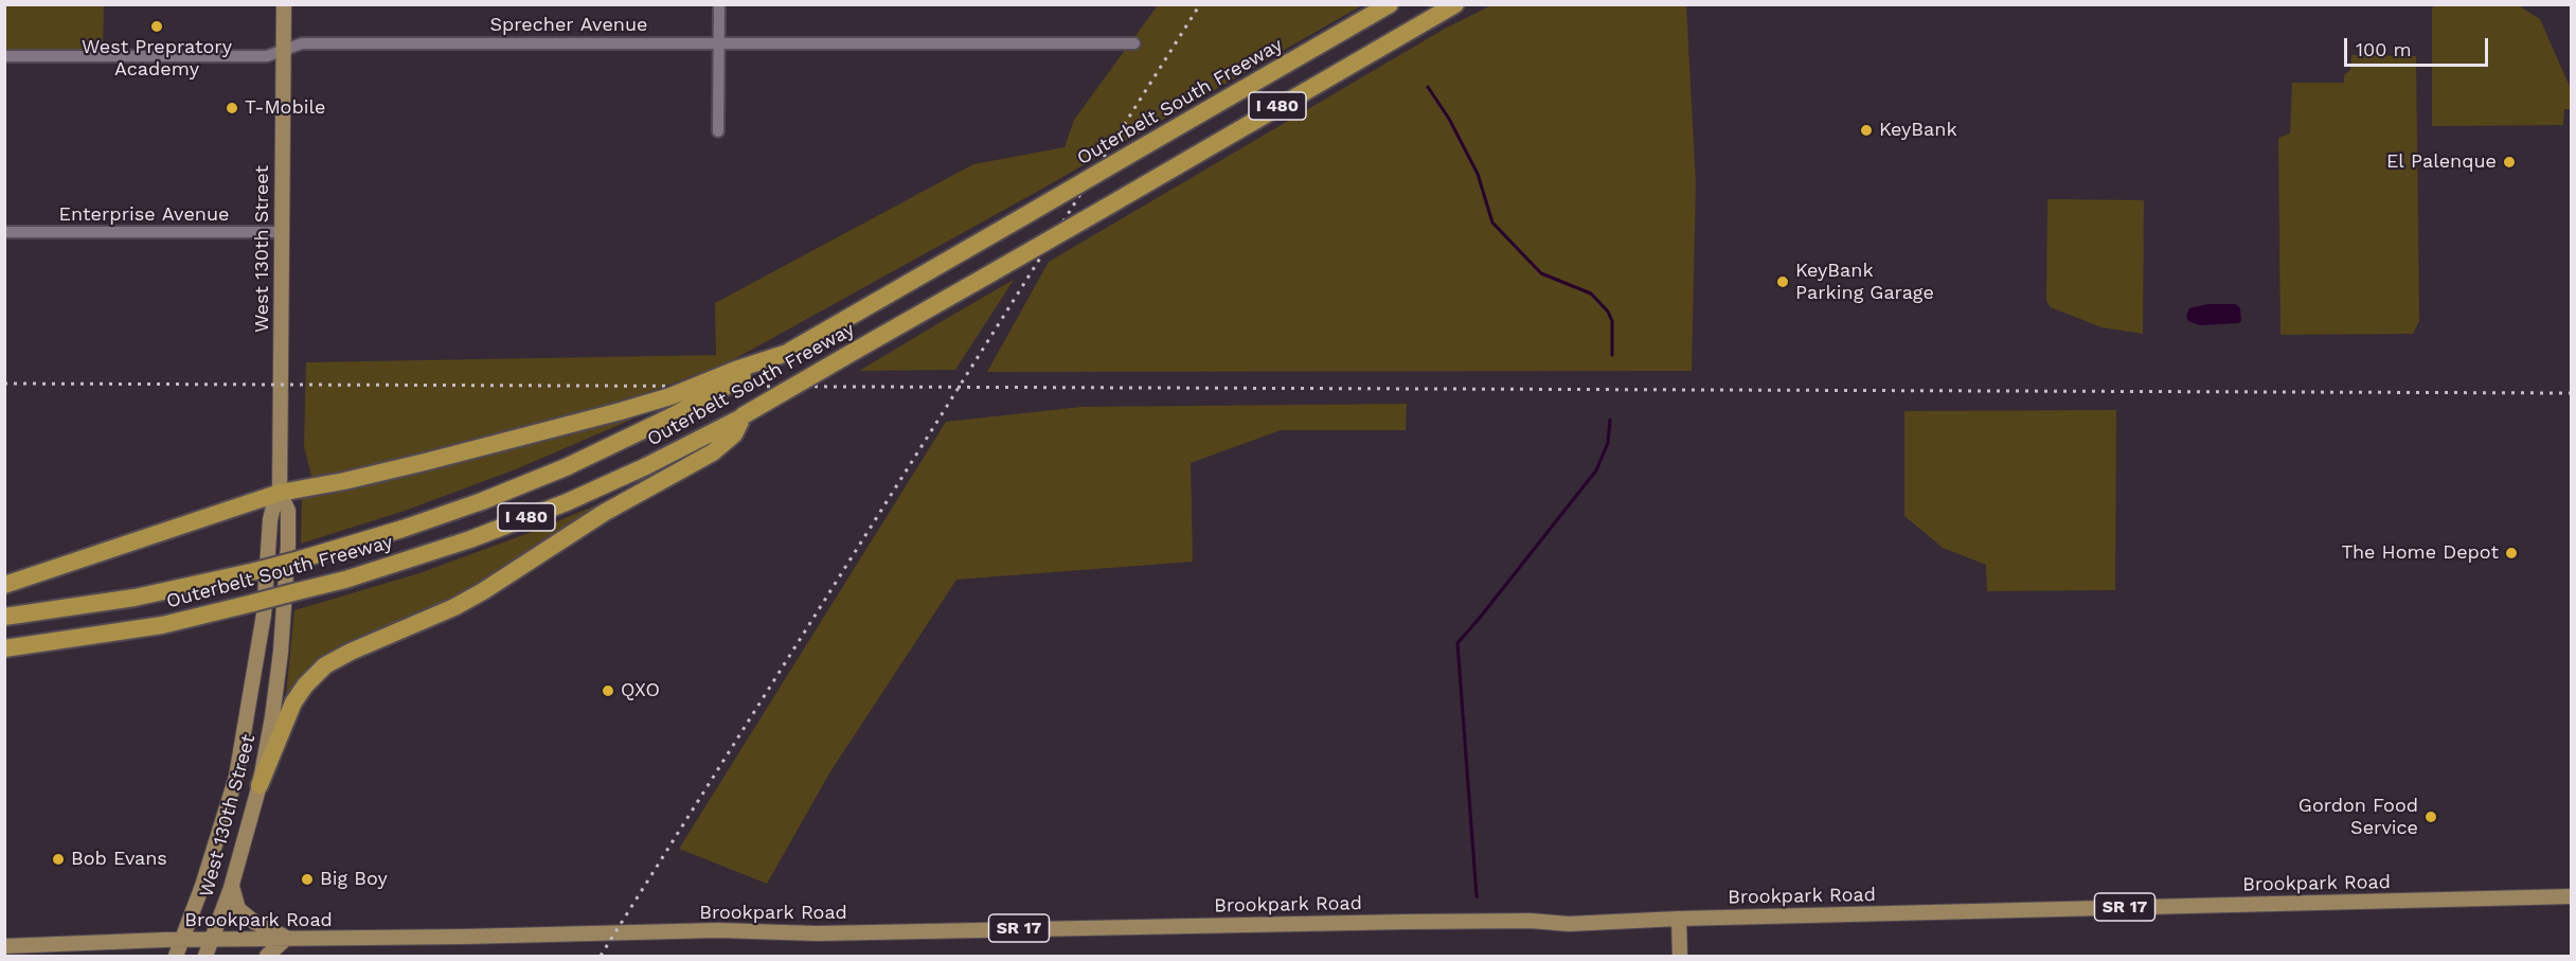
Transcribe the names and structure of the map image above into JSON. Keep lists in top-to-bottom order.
{
  "streets": {
    "highway": ["Outerbelt South Freeway", "I 480"],
    "main road": ["West 130th Street", "Brookpark Road", "SR 17"],
    "street": ["Sprecher Avenue", "Enterprise Avenue"]
  },
  "crossings": [
    ["Sprecher Avenue", "West 130th Street"],
    ["Enterprise Avenue", "West 130th Street"],
    ["West 130th Street", "Brookpark Road"]
  ],
  "places": [
    "West Prepratory Academy",
    "T-Mobile",
    "KeyBank",
    "El Palenque",
    "KeyBank Parking Garage",
    "The Home Depot",
    "QXO",
    "Gordon Food Service",
    "Bob Evans",
    "Big Boy"
  ],
  "scale_bar": "100 m"
}
